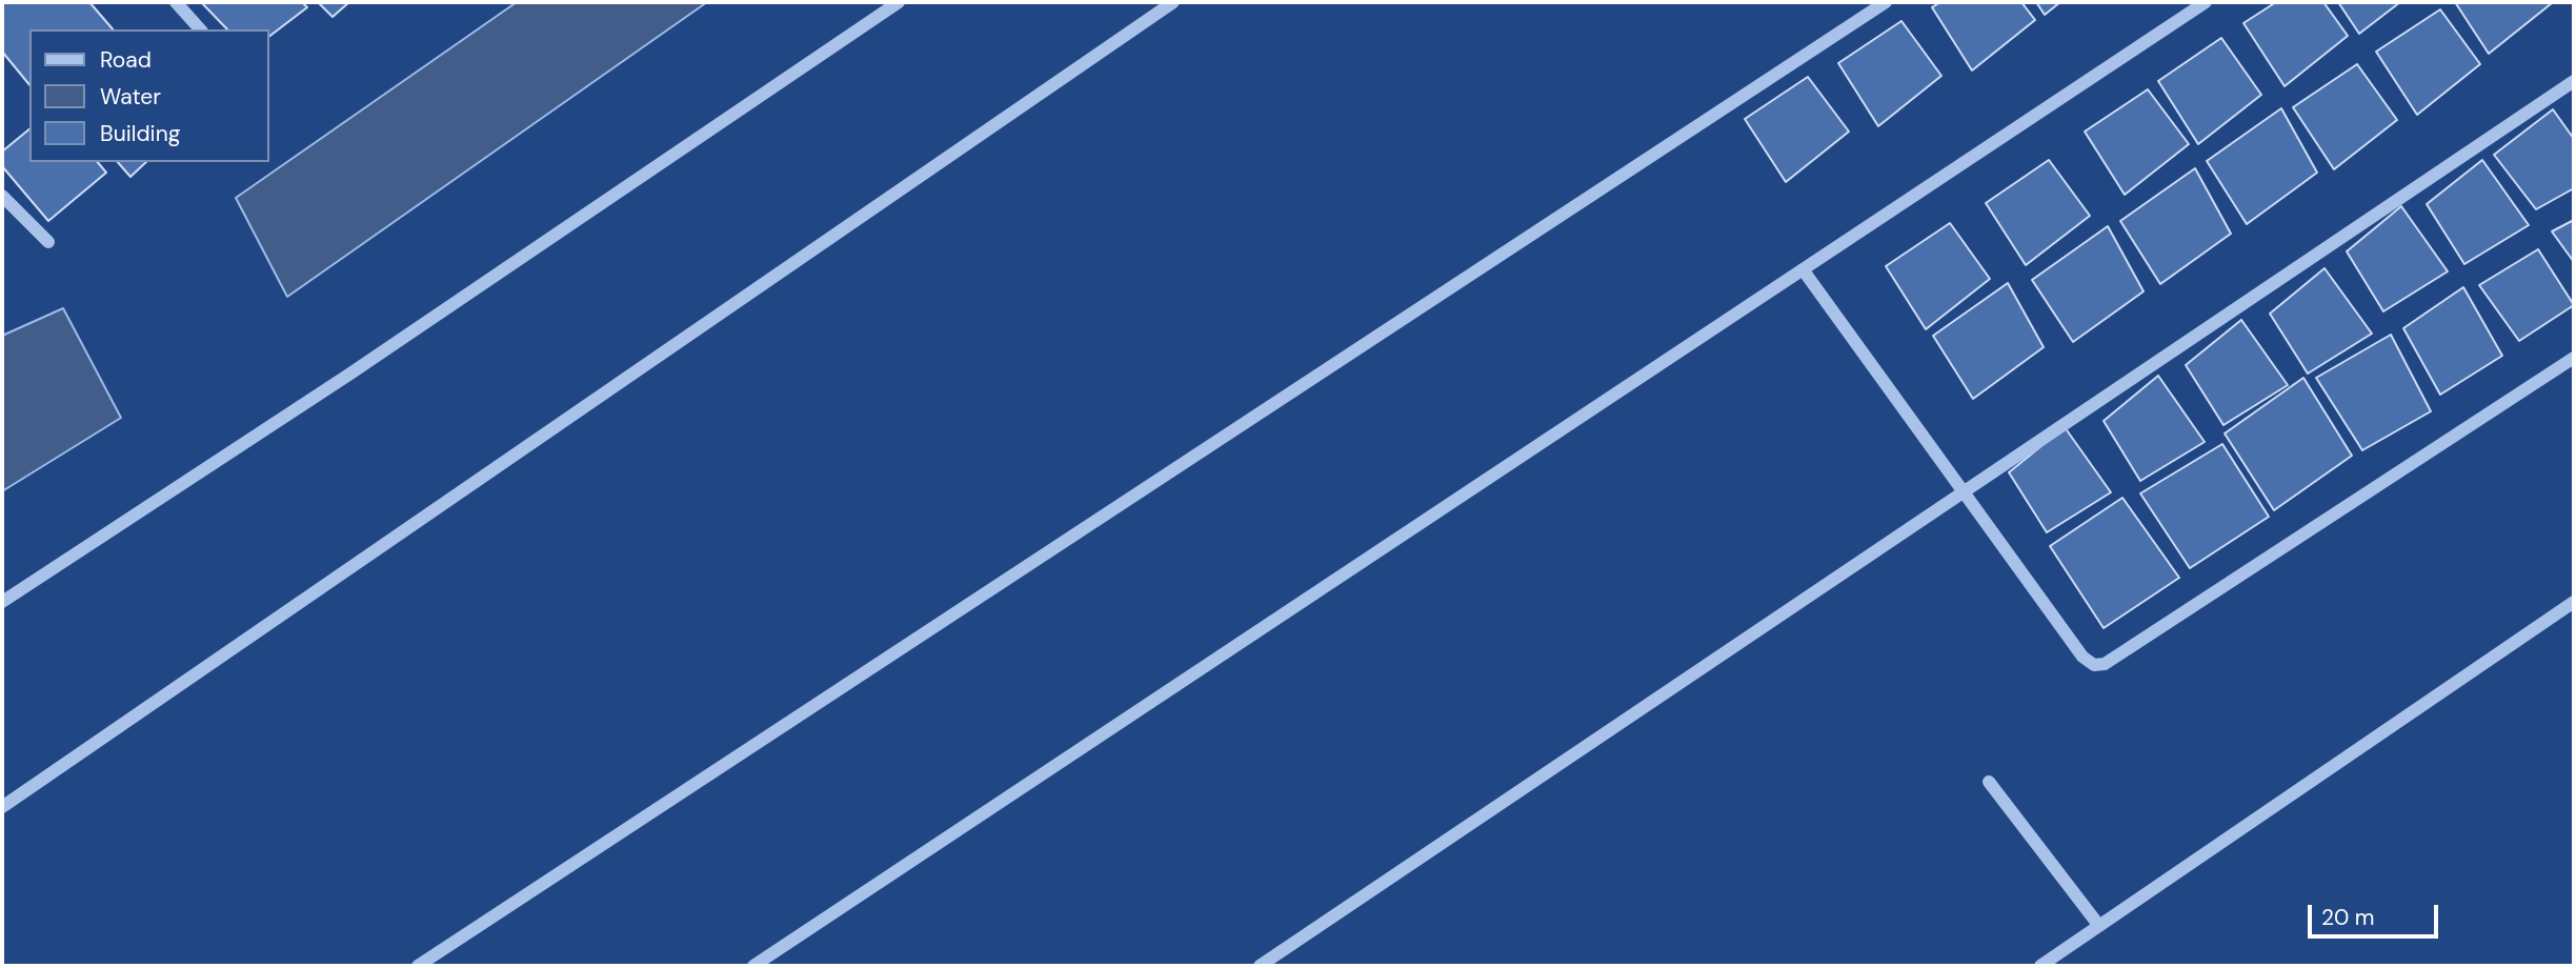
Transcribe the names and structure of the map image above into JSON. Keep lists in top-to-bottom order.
{
  "legend": ["Road", "Water", "Building"],
  "scale_bar": "20 m"
}
